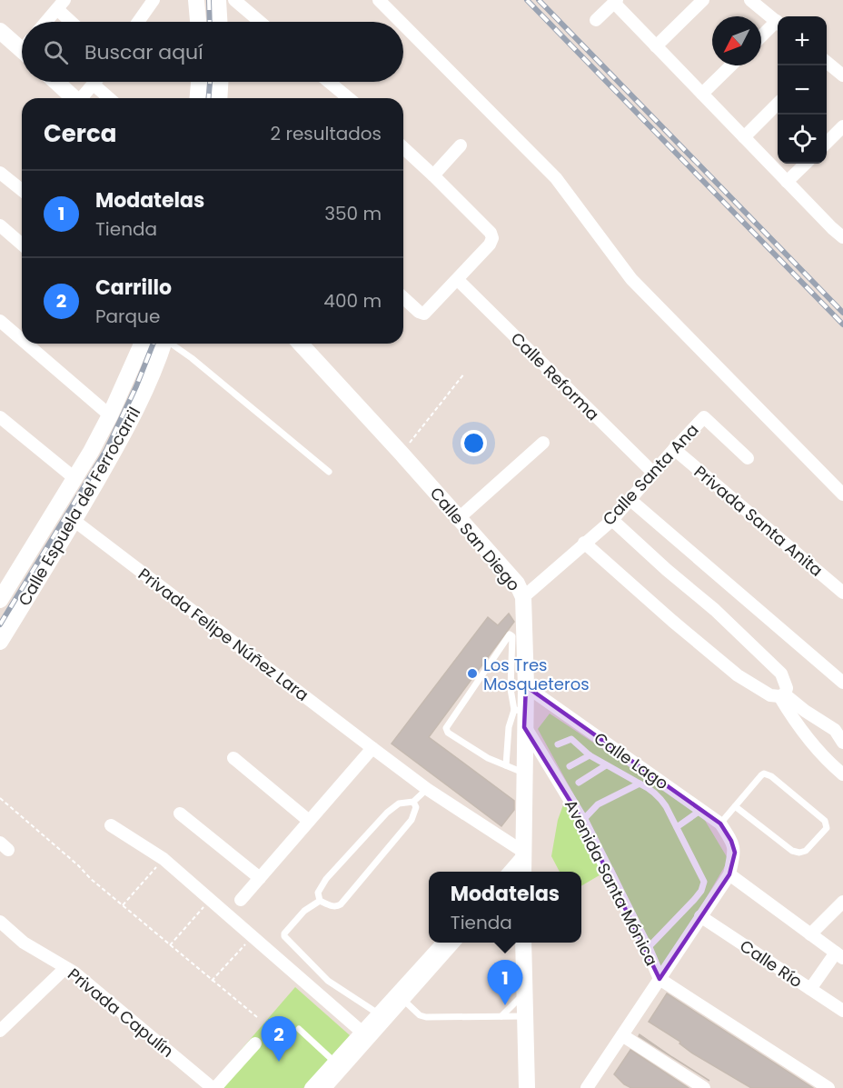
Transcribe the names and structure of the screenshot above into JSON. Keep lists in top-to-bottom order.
{
  "streets": {
    "main road": ["Calle Espuela del Ferrocarril", "Calle San Diego"],
    "street": [
      "Calle Reforma",
      "Calle Santa Ana",
      "Privada Santa Anita",
      "Privada Felipe Núñez Lara",
      "Calle Lago",
      "Avenida Santa Mónica",
      "Calle Río",
      "Privada Capulín"
    ]
  },
  "crossings": [
    ["Calle Reforma", "Calle Santa Ana"],
    ["Calle Santa Ana", "Privada Santa Anita"],
    ["Calle Santa Ana", "Calle San Diego"],
    ["Calle Espuela del Ferrocarril", "Privada Felipe Núñez Lara"],
    ["Calle San Diego", "Privada Felipe Núñez Lara"],
    ["Calle San Diego", "Calle Lago"],
    ["Calle San Diego", "Avenida Santa Mónica"]
  ],
  "places": ["Los Tres Mosqueteros"],
  "north": "bottom left",
  "page": {
    "map_buttons": ["+", "−"],
    "search": "Buscar aquí",
    "heading": ["Cerca", "2 resultados"],
    "list": [
      {
        "mark": "1",
        "name": "Modatelas",
        "note": "Tienda",
        "value": "350 m"
      },
      {
        "mark": "2",
        "name": "Carrillo",
        "note": "Parque",
        "value": "400 m"
      }
    ],
    "popup": ["Modatelas", "Tienda"],
    "pins": ["1", "2"]
  }
}
